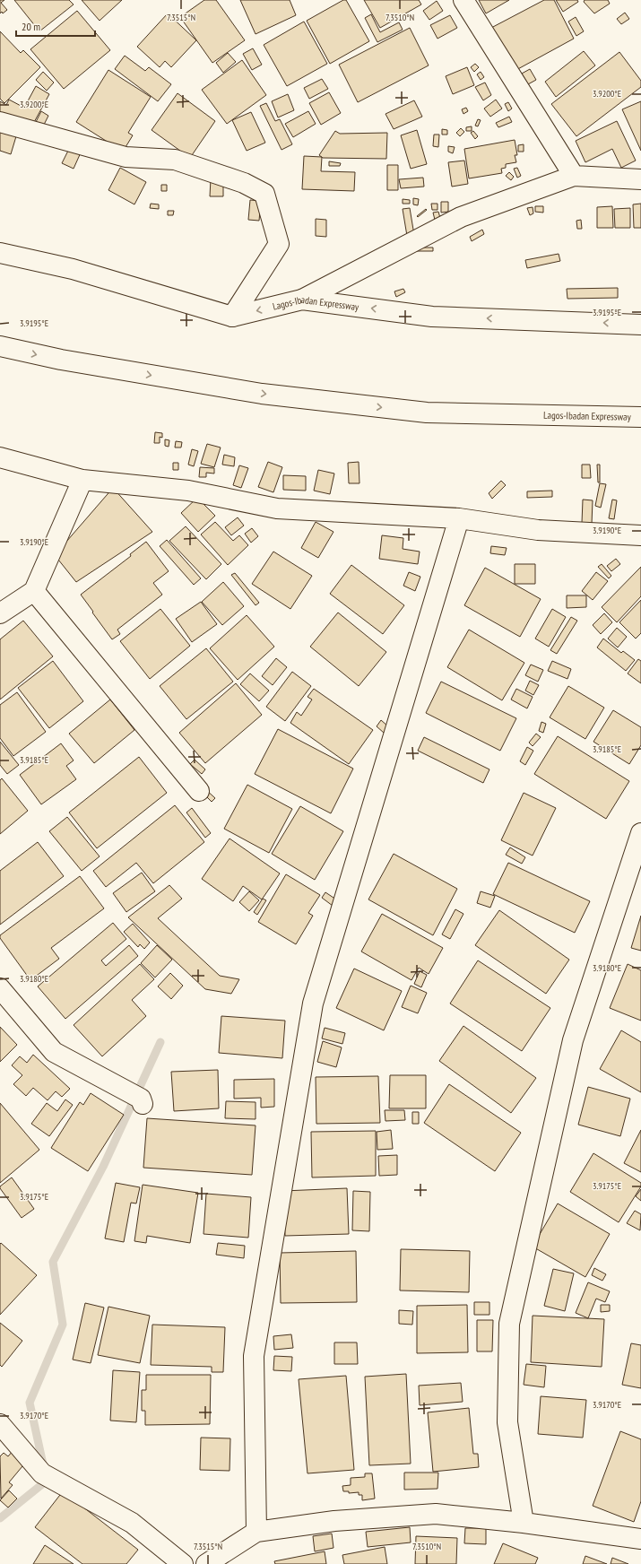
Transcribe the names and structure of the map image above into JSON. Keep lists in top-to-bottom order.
{
  "streets": {
    "main road": ["Lagos-Ibadan Expressway"]
  },
  "scale_bar": "20 m",
  "coordinates": [
    "7.3515°N",
    "7.3510°N",
    "3.9200°E",
    "3.9195°E",
    "3.9190°E",
    "3.9185°E",
    "3.9180°E",
    "3.9175°E",
    "3.9170°E"
  ]
}
